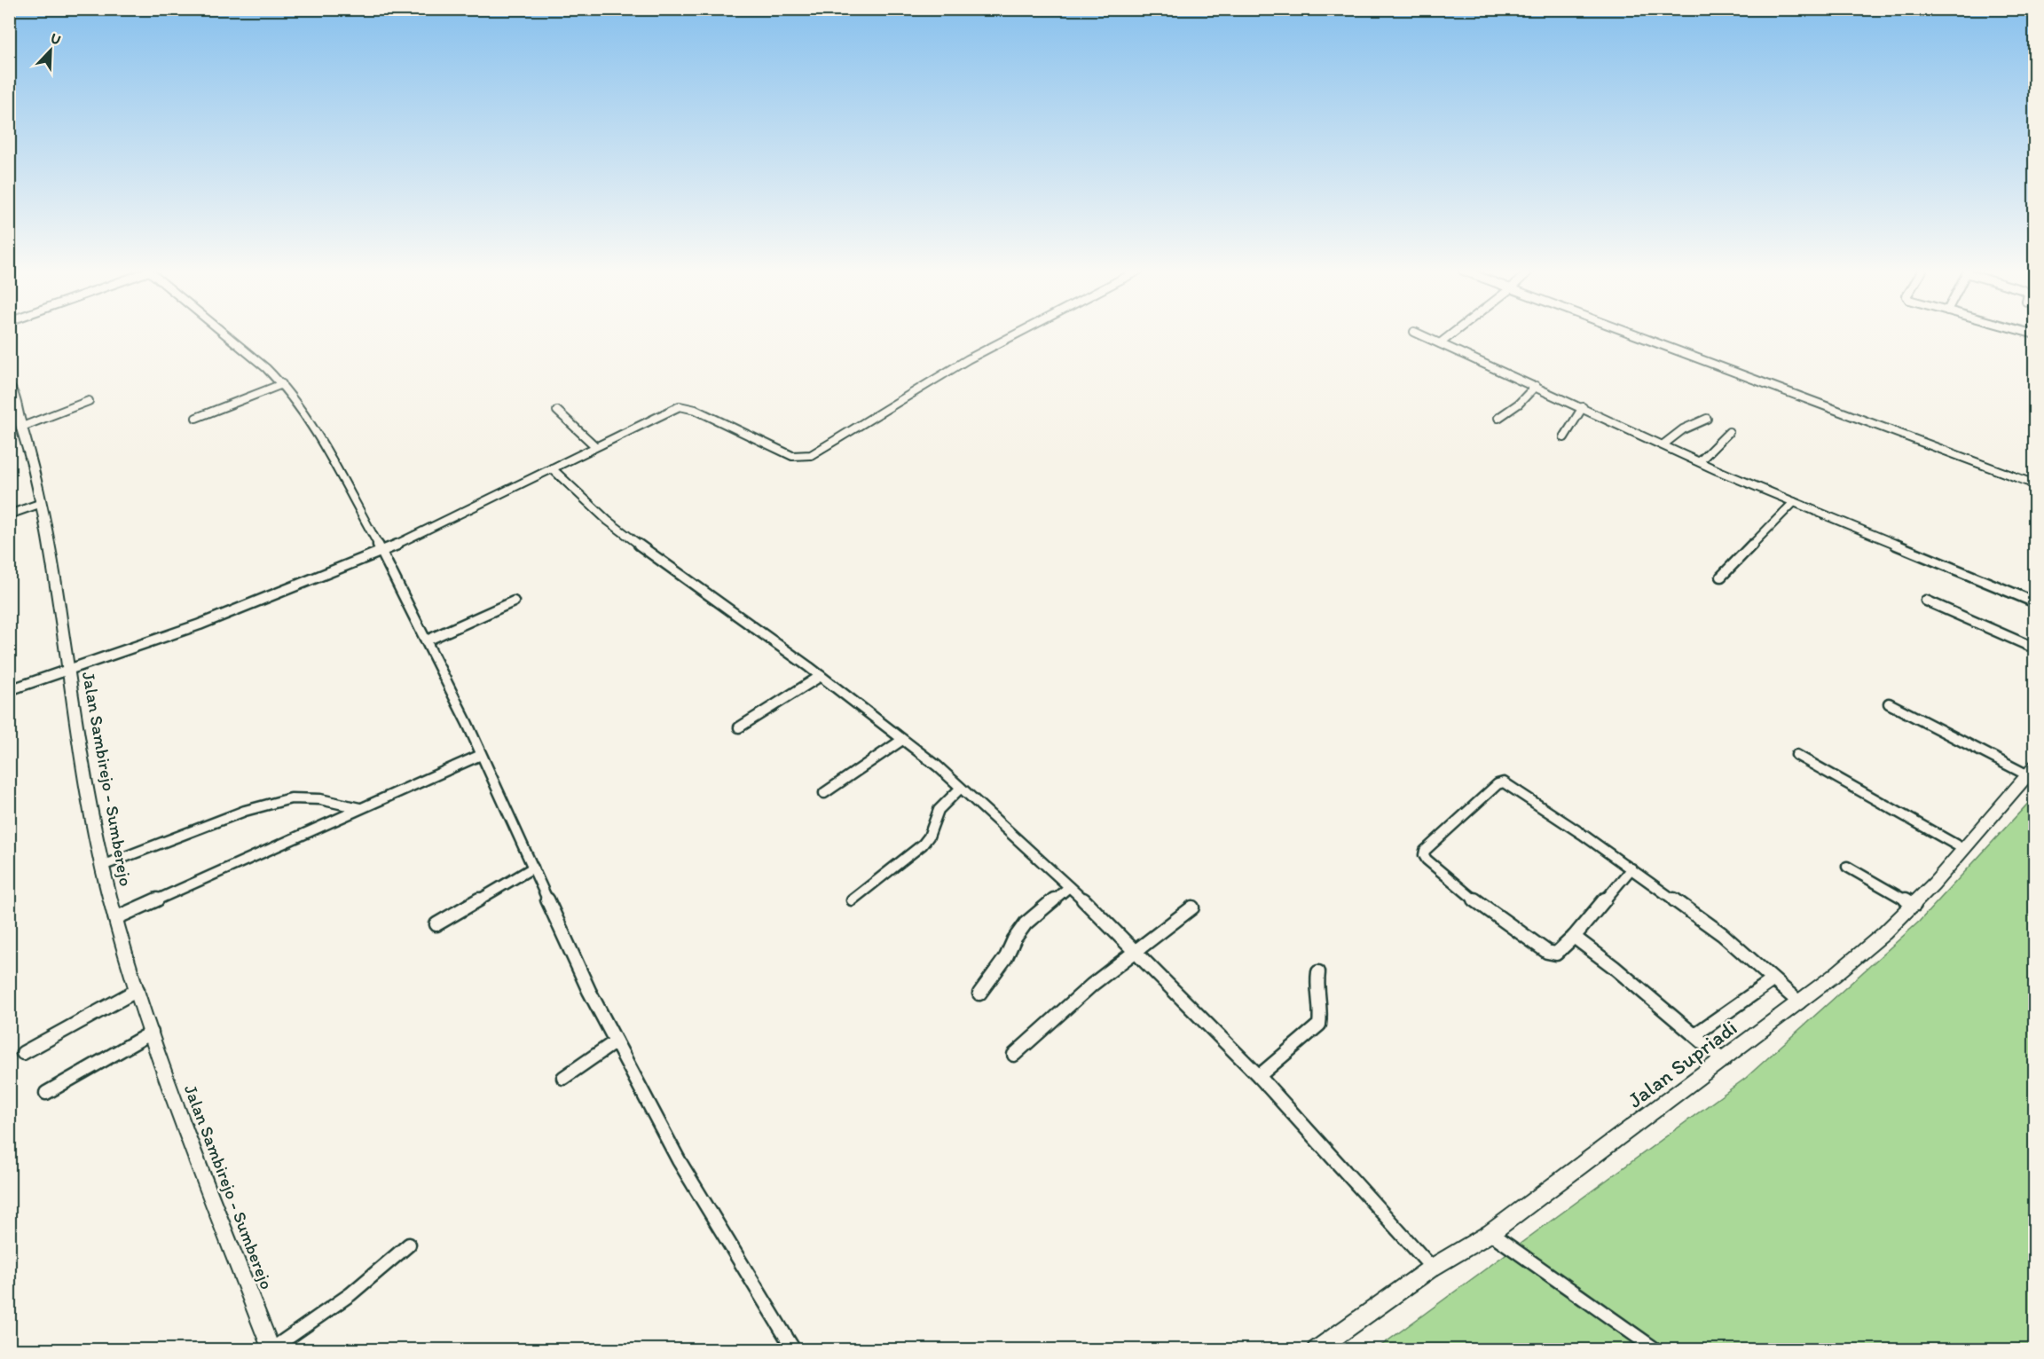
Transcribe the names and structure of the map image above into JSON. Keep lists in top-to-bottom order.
{
  "streets": {
    "main road": ["Jalan Sambirejo - Sumberejo", "Jalan Supriadi"]
  },
  "north": "top right"
}
